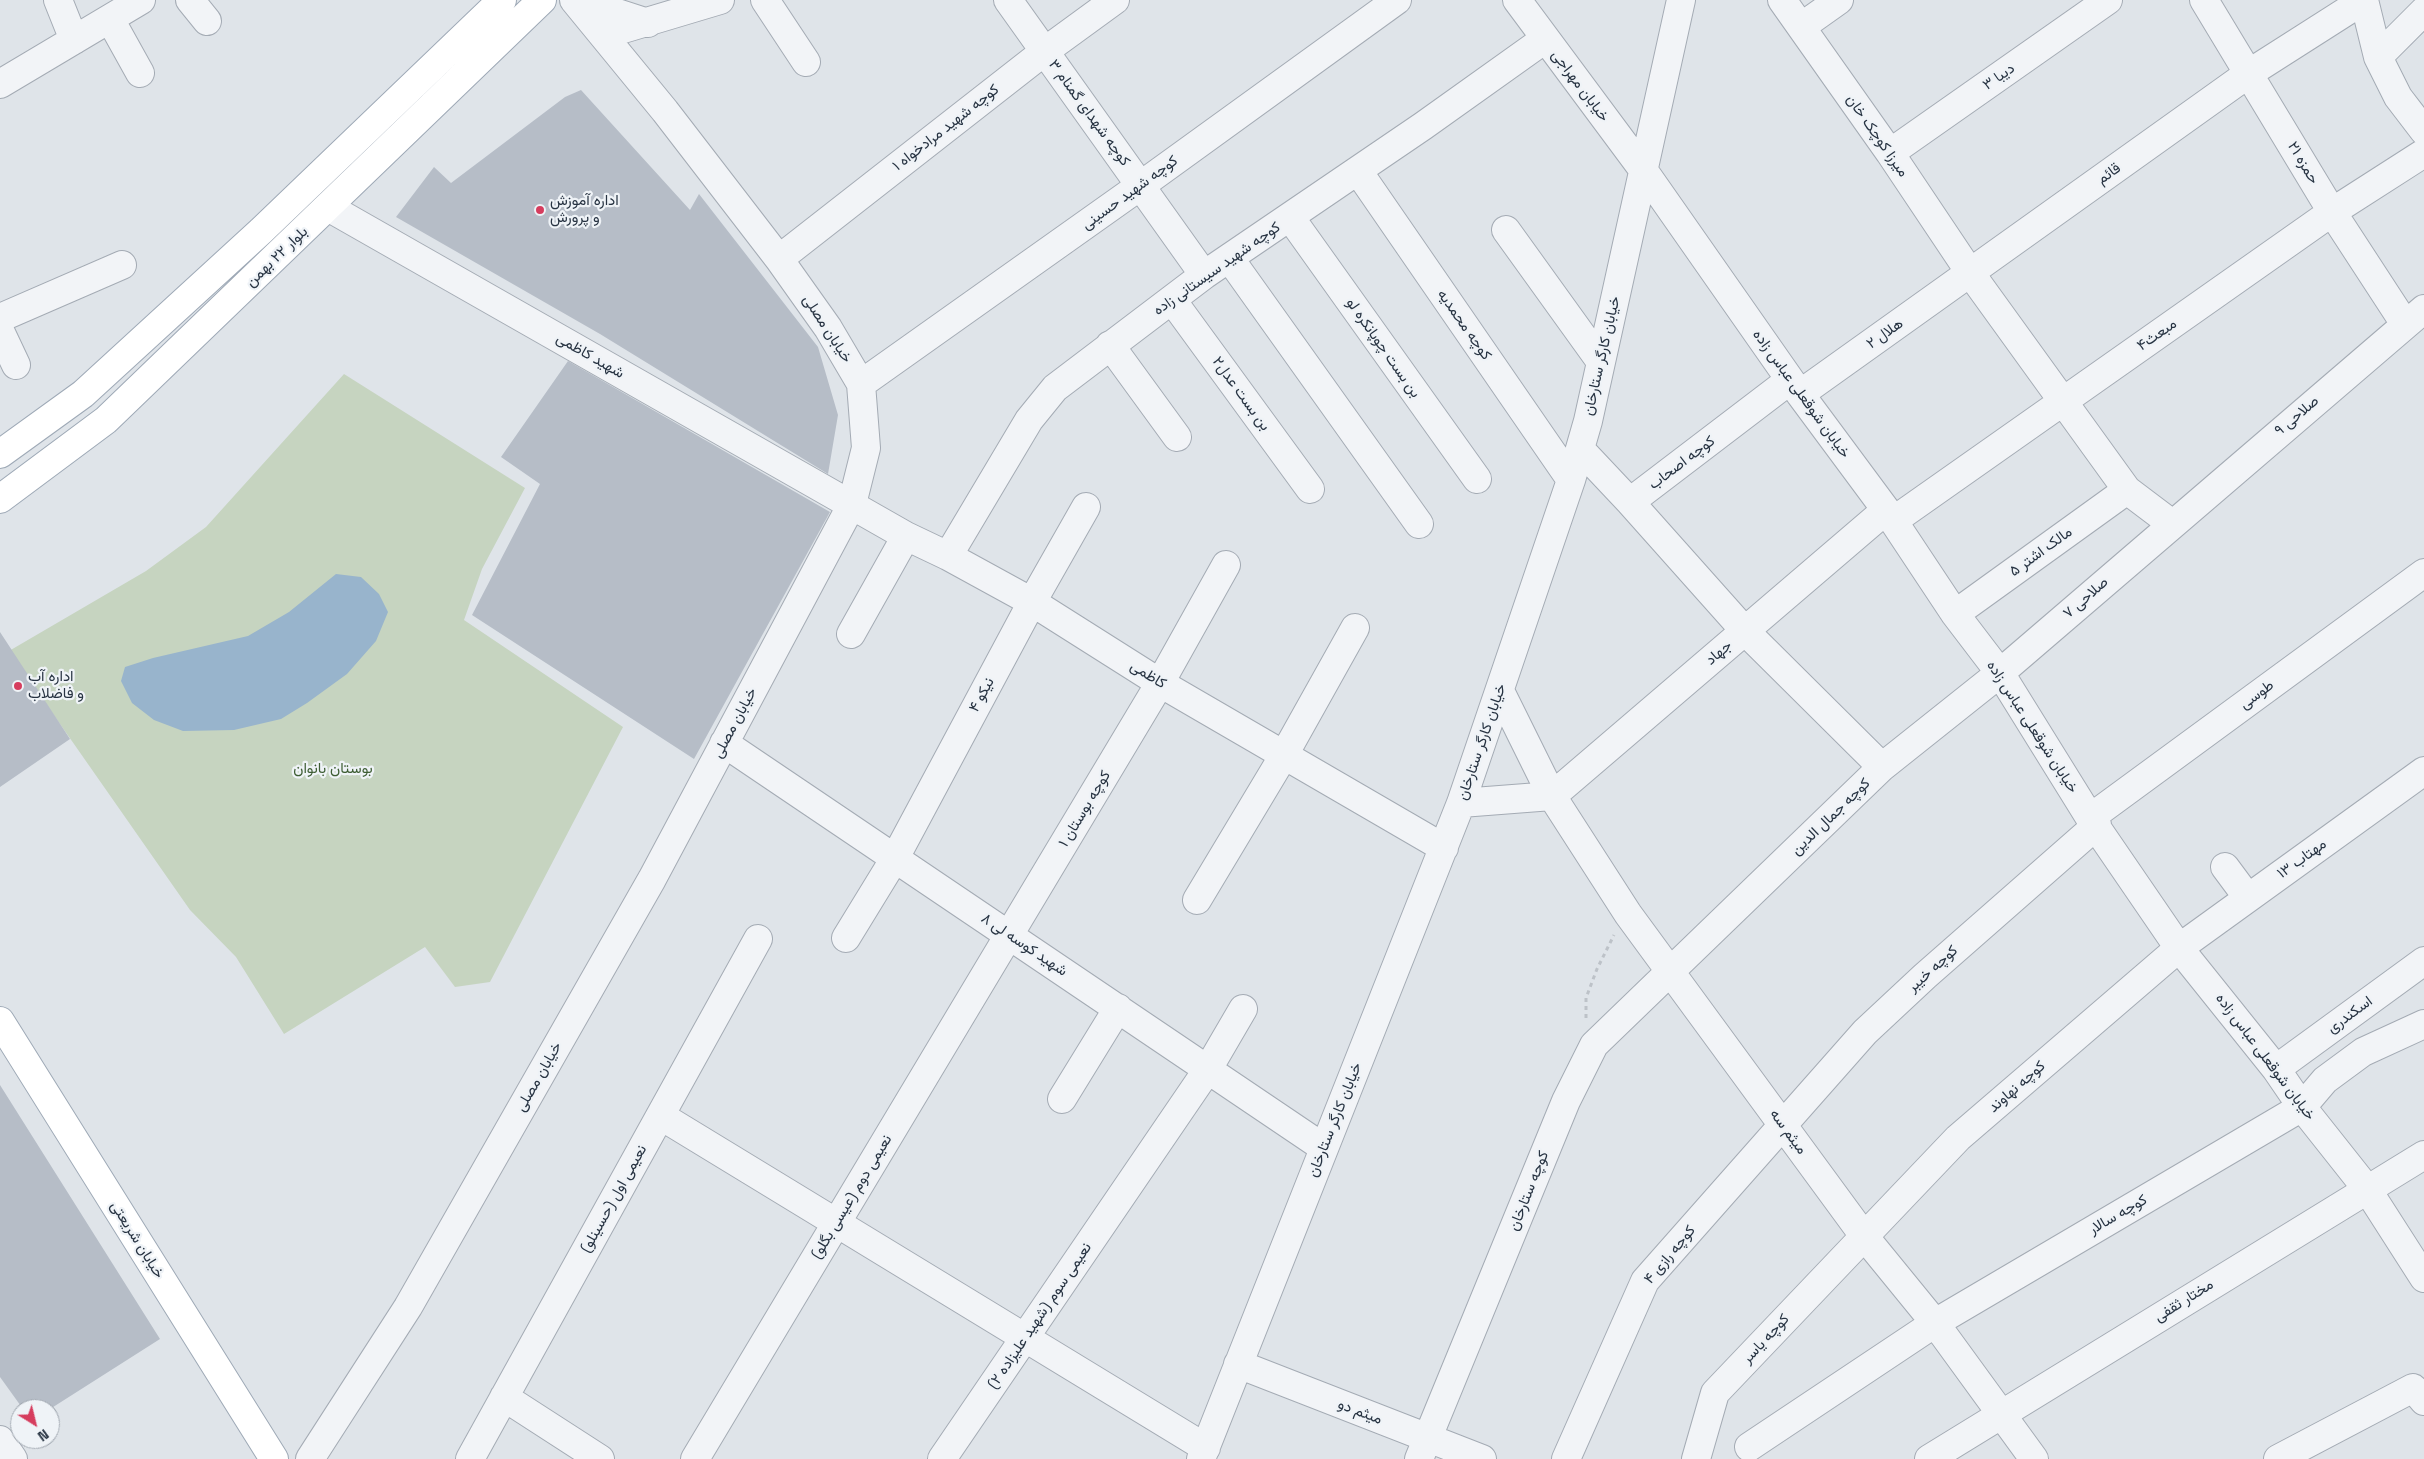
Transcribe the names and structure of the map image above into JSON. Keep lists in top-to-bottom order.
{
  "streets": {
    "main road": ["بلوار ۲۲ بهمن", "خیابان شریعتی"],
    "street": [
      "دیبا ۳",
      "خیابان مهراجی",
      "۳ کوچه شهدای گمنام",
      "۱ کوچه شهید مرادخواه",
      "میرزا کوچک خان",
      "حمزه ۲۱",
      "قائم",
      "کوچه شهید حسینی",
      "کوچه شهید سیستانی زاده",
      "کوچه محمدیه",
      "خیابان مصلی",
      "هلال ۲",
      "مبعث۴",
      "بن بست چوپانکره لو",
      "شهید کاظمی",
      "خیابان کارگر ستارخان",
      "بن بست عدل۲",
      "خیابان شوقعلی عباس زاده",
      "صلاحی ۹",
      "کوچه اصحاب",
      "مالک اشتر ۵",
      "صلاحی ۷",
      "جهاد",
      "کاظمی",
      "نیکو ۴",
      "طوسی",
      "کوچه بوستان ۱",
      "کوچه جمال الدین",
      "مهتاب ۱۳",
      "شهید کوسه لی ۸",
      "کوچه خیبر",
      "اسکندری",
      "کوچه نهاوند",
      "میثم سه",
      "کوچه ستارخان",
      "نعیمی دوم (عیسی بگلو)",
      "نعیمی اول (حسینلو)",
      "کوچه سالار",
      "کوچه رازی ۴",
      "مختار ثقفی",
      "نعیمی سوم (شهید علیزاده ۲)",
      "کوچه یاسر",
      "میثم دو"
    ]
  },
  "crossings": [
    ["دیبا ۳", "میرزا کوچک خان"],
    ["خیابان مهراجی", "کوچه شهید سیستانی زاده"],
    ["خیابان مهراجی", "خیابان کارگر ستارخان"],
    ["خیابان مهراجی", "خیابان شوقعلی عباس زاده"],
    ["۳ کوچه شهدای گمنام", "۱ کوچه شهید مرادخواه"],
    ["۳ کوچه شهدای گمنام", "کوچه شهید حسینی"],
    ["۳ کوچه شهدای گمنام", "کوچه شهید سیستانی زاده"],
    ["۱ کوچه شهید مرادخواه", "خیابان مصلی"],
    ["میرزا کوچک خان", "قائم"],
    ["میرزا کوچک خان", "هلال ۲"],
    ["میرزا کوچک خان", "مبعث۴"],
    ["میرزا کوچک خان", "صلاحی ۹"],
    ["میرزا کوچک خان", "مالک اشتر ۵"],
    ["میرزا کوچک خان", "صلاحی ۷"],
    ["حمزه ۲۱", "قائم"],
    ["حمزه ۲۱", "مبعث۴"],
    ["حمزه ۲۱", "صلاحی ۹"],
    ["قائم", "هلال ۲"],
    ["کوچه شهید حسینی", "خیابان مصلی"],
    ["بلوار ۲۲ بهمن", "شهید کاظمی"],
    ["کوچه شهید سیستانی زاده", "کوچه محمدیه"],
    ["کوچه شهید سیستانی زاده", "بن بست چوپانکره لو"],
    ["کوچه شهید سیستانی زاده", "بن بست عدل۲"],
    ["کوچه شهید سیستانی زاده", "کاظمی"],
    ["کوچه محمدیه", "خیابان کارگر ستارخان"],
    ["خیابان مصلی", "شهید کاظمی"],
    ["خیابان مصلی", "کاظمی"],
    ["خیابان مصلی", "شهید کوسه لی ۸"],
    ["هلال ۲", "خیابان شوقعلی عباس زاده"],
    ["هلال ۲", "کوچه اصحاب"],
    ["مبعث۴", "خیابان شوقعلی عباس زاده"],
    ["مبعث۴", "جهاد"],
    ["شهید کاظمی", "کاظمی"],
    ["خیابان کارگر ستارخان", "خیابان شوقعلی عباس زاده"],
    ["خیابان کارگر ستارخان", "کاظمی"],
    ["خیابان کارگر ستارخان", "شهید کوسه لی ۸"],
    ["خیابان کارگر ستارخان", "میثم سه"],
    ["خیابان کارگر ستارخان", "میثم دو"],
    ["خیابان شوقعلی عباس زاده", "کوچه اصحاب"],
    ["خیابان شوقعلی عباس زاده", "مالک اشتر ۵"],
    ["خیابان شوقعلی عباس زاده", "صلاحی ۷"],
    ["خیابان شوقعلی عباس زاده", "جهاد"],
    ["خیابان شوقعلی عباس زاده", "طوسی"],
    ["خیابان شوقعلی عباس زاده", "کوچه جمال الدین"],
    ["خیابان شوقعلی عباس زاده", "مهتاب ۱۳"],
    ["خیابان شوقعلی عباس زاده", "کوچه خیبر"],
    ["خیابان شوقعلی عباس زاده", "اسکندری"],
    ["خیابان شوقعلی عباس زاده", "کوچه نهاوند"],
    ["خیابان شوقعلی عباس زاده", "کوچه سالار"],
    ["خیابان شوقعلی عباس زاده", "مختار ثقفی"],
    ["صلاحی ۹", "صلاحی ۷"],
    ["صلاحی ۷", "کوچه جمال الدین"],
    ["جهاد", "میثم سه"],
    ["کاظمی", "نیکو ۴"],
    ["کاظمی", "کوچه بوستان ۱"],
    ["نیکو ۴", "شهید کوسه لی ۸"],
    ["طوسی", "کوچه خیبر"],
    ["کوچه بوستان ۱", "شهید کوسه لی ۸"],
    ["کوچه بوستان ۱", "نعیمی دوم (عیسی بگلو)"],
    ["کوچه جمال الدین", "میثم سه"],
    ["کوچه جمال الدین", "کوچه ستارخان"],
    ["مهتاب ۱۳", "کوچه نهاوند"],
    ["شهید کوسه لی ۸", "نعیمی دوم (عیسی بگلو)"],
    ["شهید کوسه لی ۸", "نعیمی سوم (شهید علیزاده ۲)"],
    ["کوچه خیبر", "میثم سه"],
    ["کوچه خیبر", "کوچه رازی ۴"],
    ["کوچه نهاوند", "میثم سه"],
    ["کوچه نهاوند", "کوچه یاسر"],
    ["میثم سه", "کوچه ستارخان"],
    ["میثم سه", "کوچه سالار"],
    ["میثم سه", "کوچه رازی ۴"],
    ["میثم سه", "مختار ثقفی"],
    ["میثم سه", "کوچه یاسر"],
    ["کوچه ستارخان", "میثم دو"]
  ],
  "parks": ["بوستان بانوان"],
  "places": ["اداره آموزش و پرورش", "اداره آب و فاضلاب"],
  "north": "bottom right"
}
